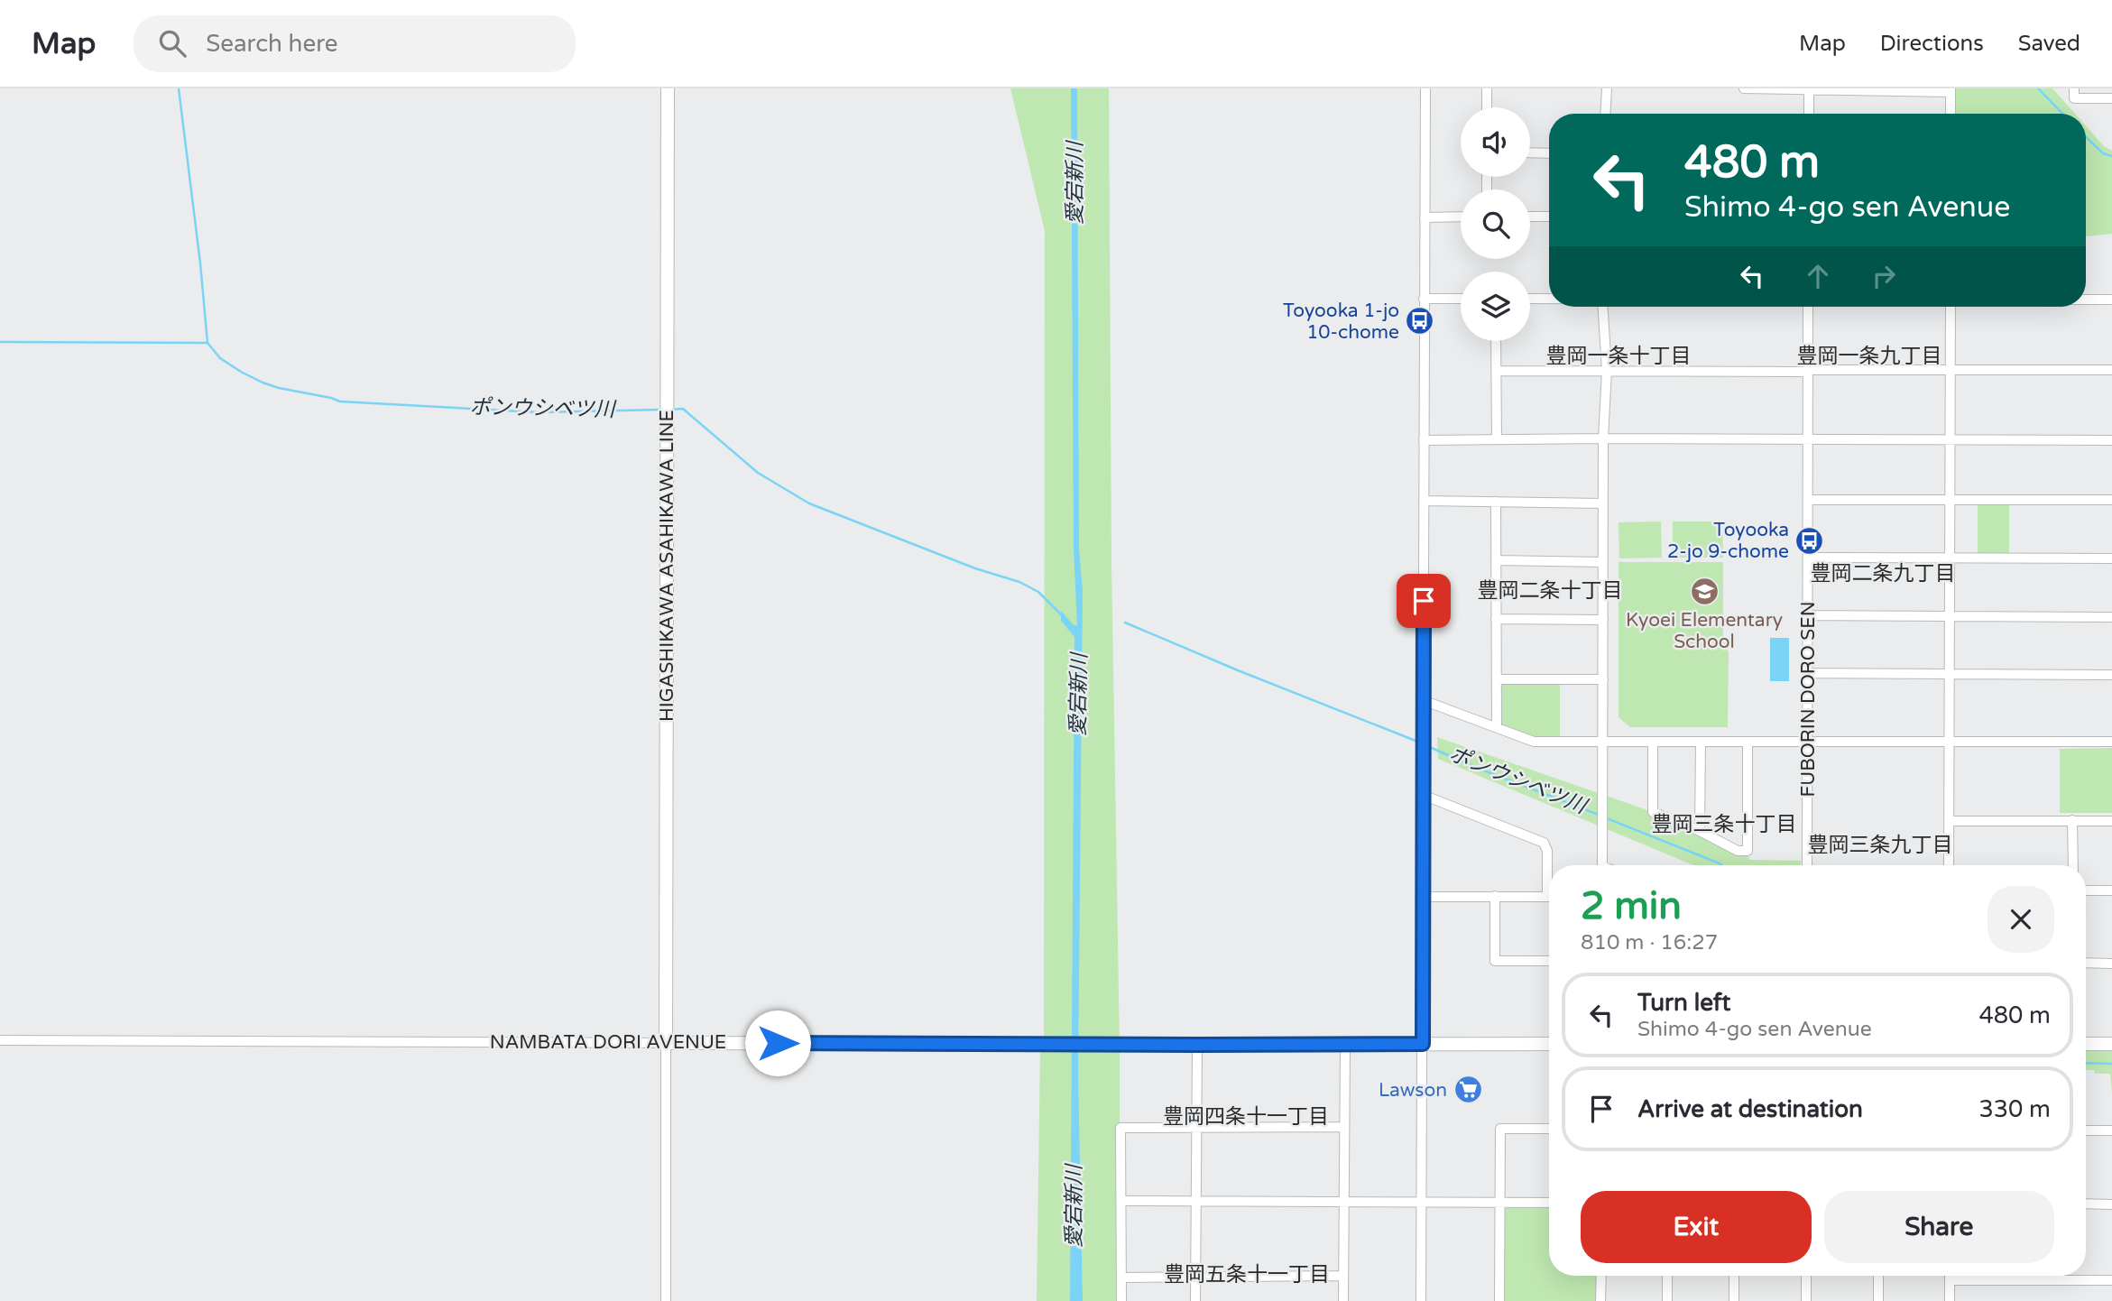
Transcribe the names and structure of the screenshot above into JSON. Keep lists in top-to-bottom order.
{
  "streets": {
    "main road": ["HIGASHIKAWA ASAHIKAWA LINE", "NAMBATA DORI AVENUE"],
    "street": ["FUBORIN DORO SEN"]
  },
  "crossings": [
    ["HIGASHIKAWA ASAHIKAWA LINE", "NAMBATA DORI AVENUE"]
  ],
  "districts": [
    "豊岡一条十丁目",
    "豊岡一条九丁目",
    "豊岡二条九丁目",
    "豊岡二条十丁目",
    "豊岡三条十丁目",
    "豊岡三条九丁目",
    "豊岡四条十一丁目",
    "豊岡五条十一丁目"
  ],
  "water": ["愛宕新川", "ポンウシベツ川"],
  "places": {
    "bus stop": ["Toyooka 1-jo 10-chome", "Toyooka 2-jo 9-chome"],
    "school or university": ["Kyoei Elementary School"],
    "supermarket": ["Lawson"]
  },
  "page": {
    "header": "Map",
    "search": "Search here",
    "nav": ["Map", "Directions", "Saved"],
    "turn": ["480 m", "Shimo 4-go sen Avenue"],
    "heading": ["2 min", "810 m · 16:27"],
    "list": [
      {
        "name": "Turn left",
        "note": "Shimo 4-go sen Avenue",
        "value": "480 m"
      },
      {
        "name": "Arrive at destination",
        "value": "330 m"
      }
    ],
    "buttons": ["Exit", "Share"]
  }
}
